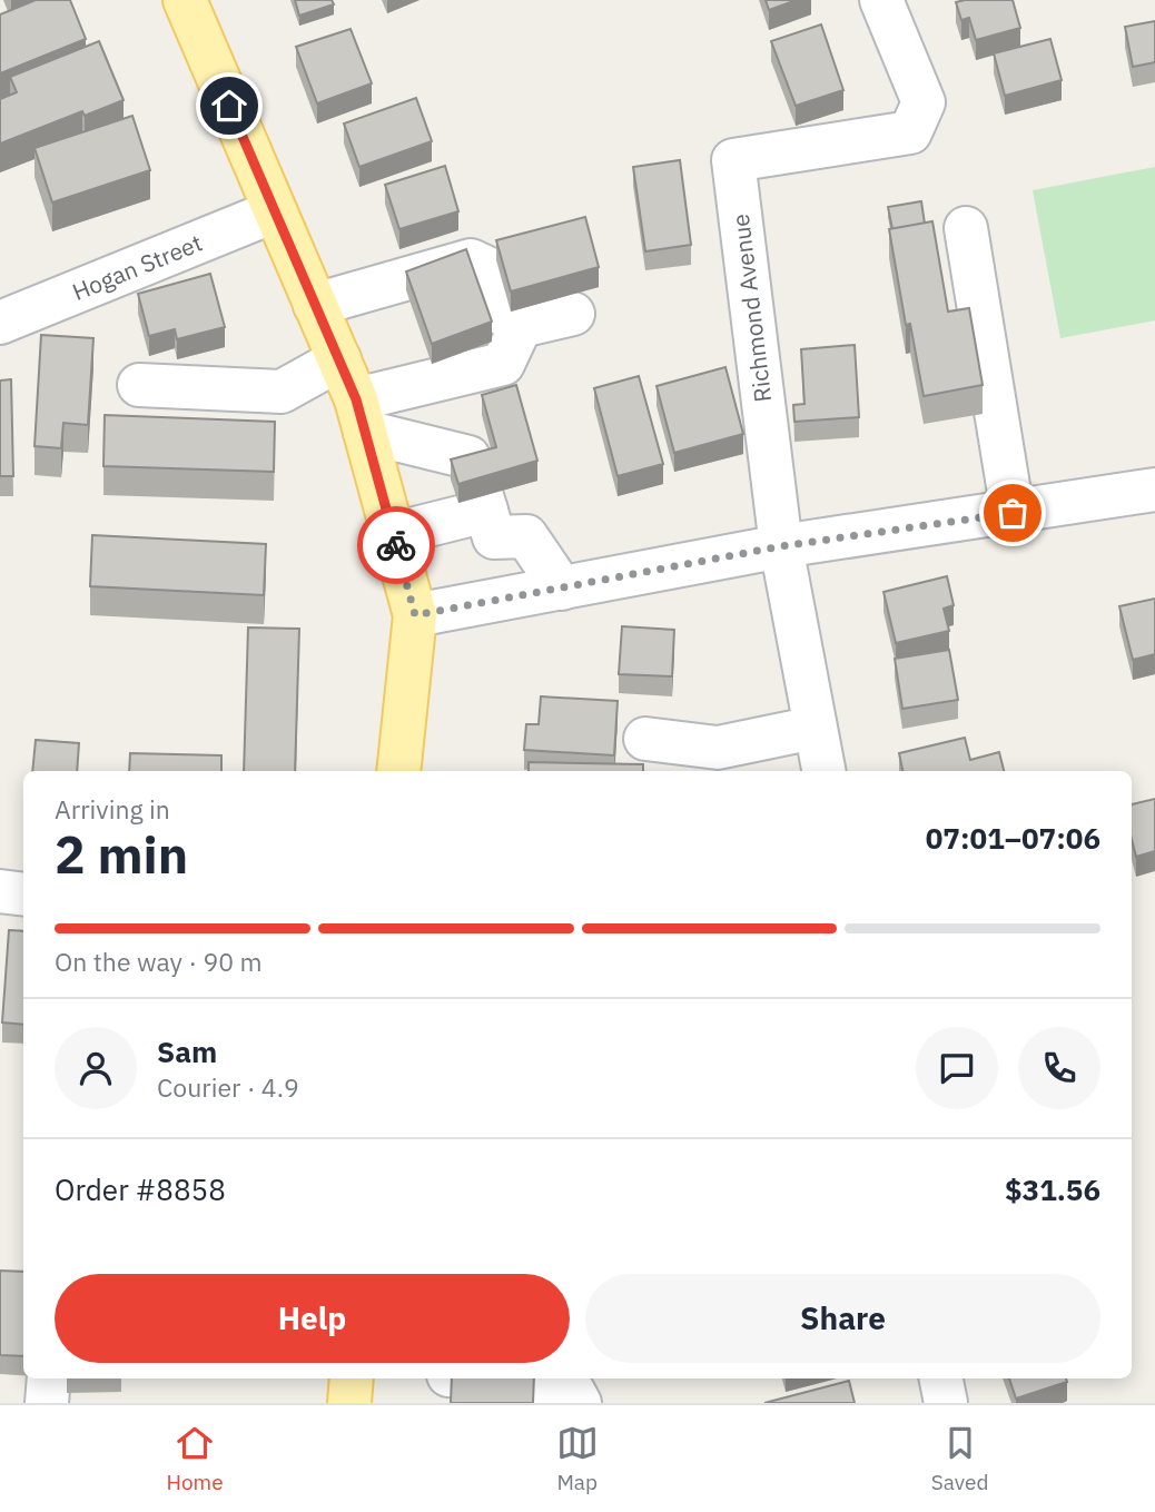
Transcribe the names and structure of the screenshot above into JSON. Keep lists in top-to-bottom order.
{
  "streets": {
    "street": ["Hogan Street", "Richmond Avenue"]
  },
  "page": {
    "heading": ["2 min", "Arriving in", "07:01–07:06"],
    "panel": [
      "Sam",
      "Courier · 4.9",
      "Order #8858",
      "$31.56"
    ],
    "bar": "On the way · 90 m",
    "buttons": ["Help", "Share"],
    "tabs": ["Home", "Map", "Saved"]
  }
}
